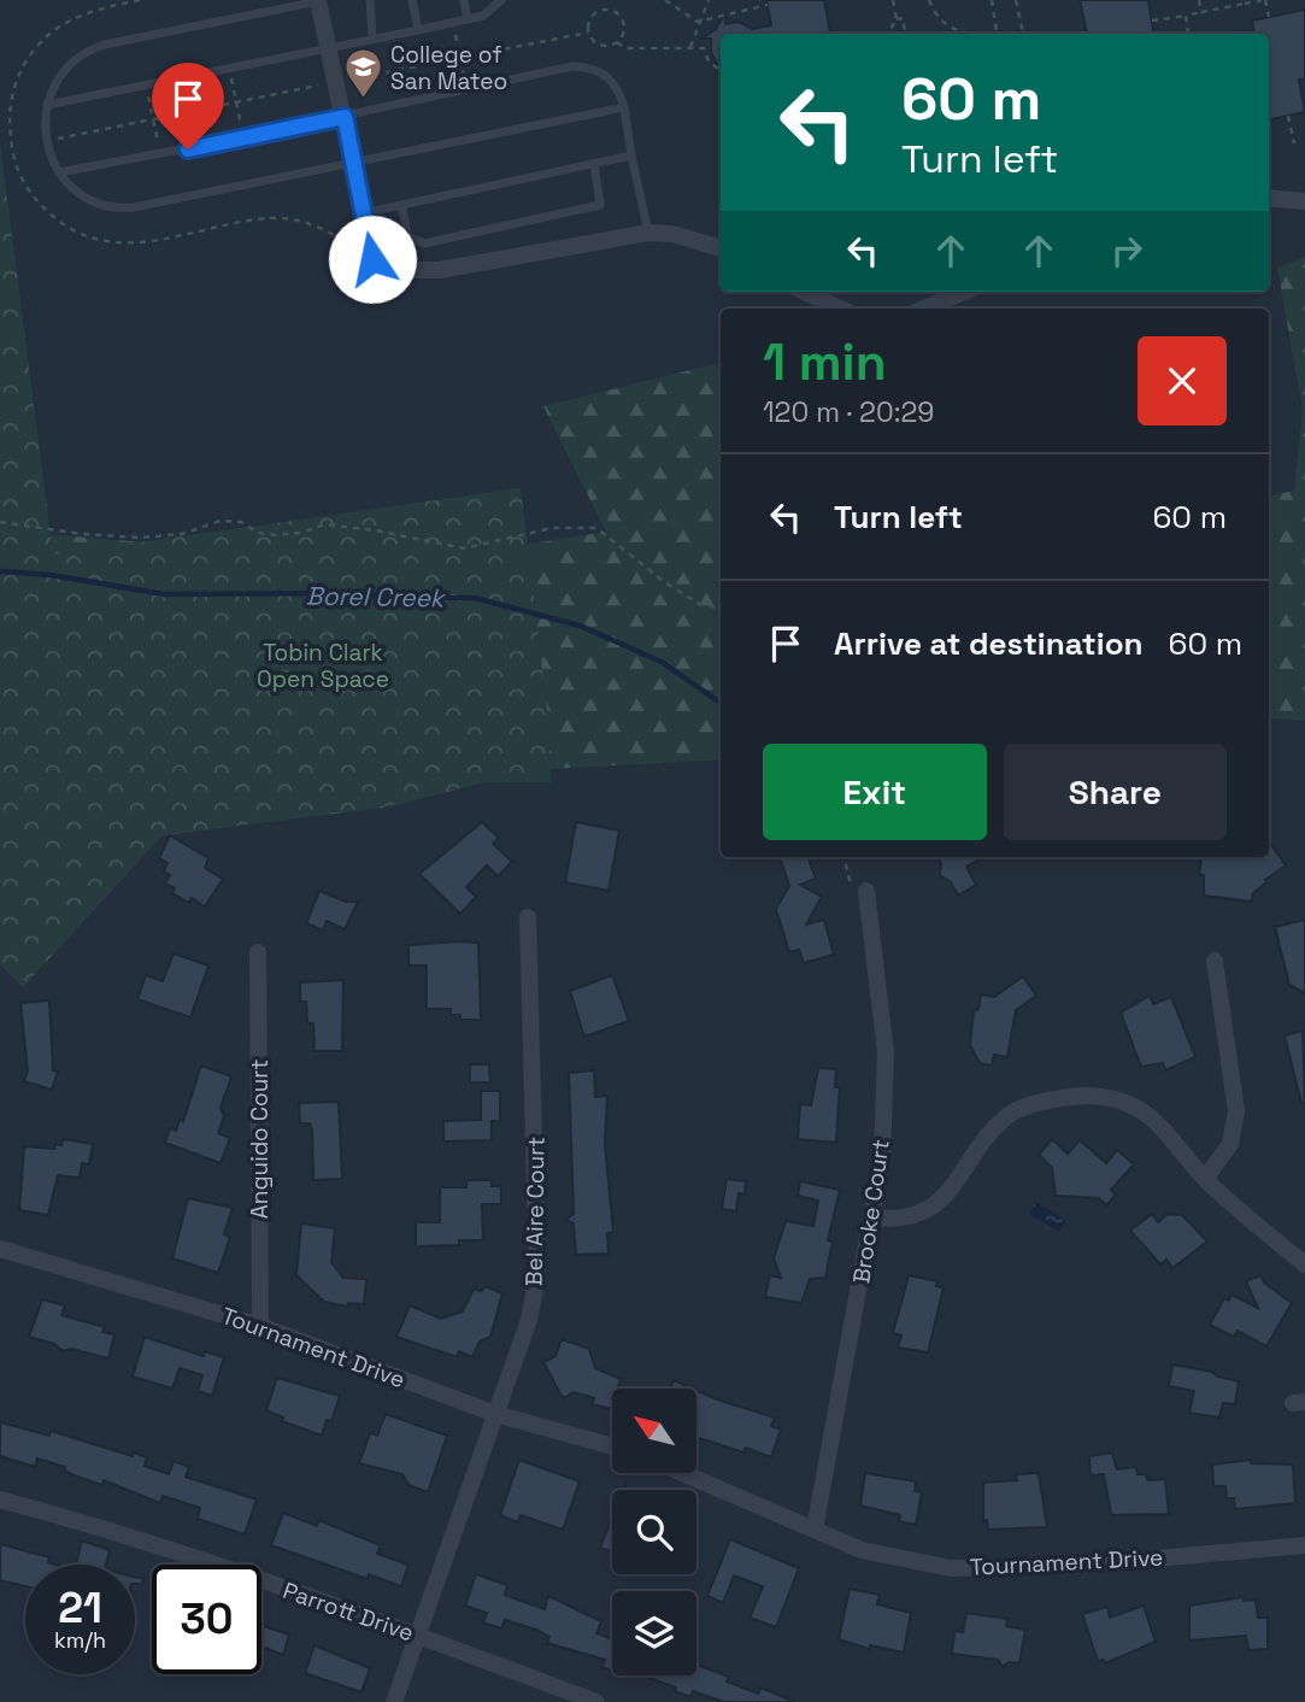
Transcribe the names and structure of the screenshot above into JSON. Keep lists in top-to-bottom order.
{
  "streets": {
    "street": [
      "Anguido Court",
      "Bel Aire Court",
      "Brooke Court",
      "Tournament Drive",
      "Parrott Drive"
    ]
  },
  "crossings": [
    ["Anguido Court", "Tournament Drive"],
    ["Bel Aire Court", "Tournament Drive"],
    ["Bel Aire Court", "Parrott Drive"],
    ["Brooke Court", "Tournament Drive"]
  ],
  "water": ["Borel Creek"],
  "parks": ["Tobin Clark Open Space"],
  "places": {
    "school or university": ["College of San Mateo"]
  },
  "north": "top left",
  "page": {
    "turn": ["60 m", "Turn left"],
    "heading": ["1 min", "120 m · 20:29"],
    "list": [
      {
        "name": "Turn left",
        "value": "60 m"
      },
      {
        "name": "Arrive at destination",
        "value": "60 m"
      }
    ],
    "buttons": ["Exit", "Share"],
    "speed": "21 km/h",
    "limit": "30"
  }
}
